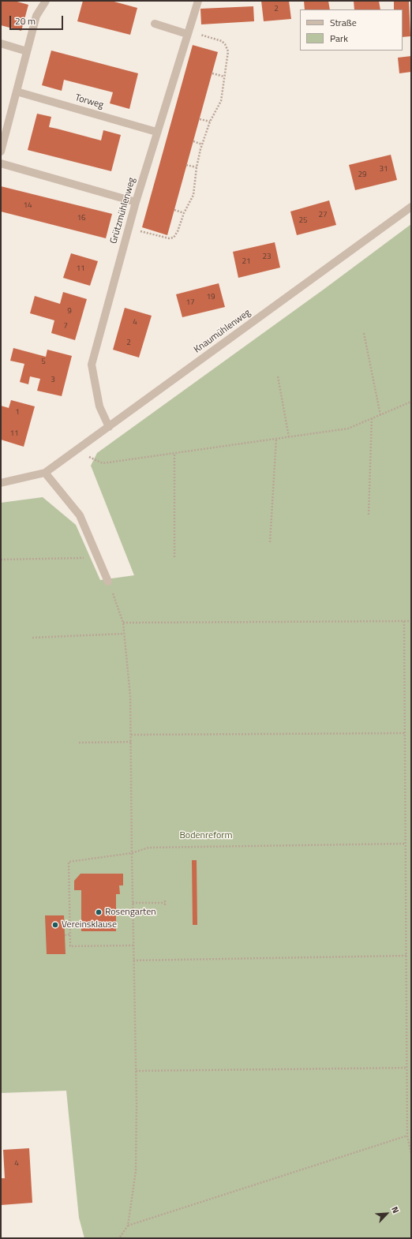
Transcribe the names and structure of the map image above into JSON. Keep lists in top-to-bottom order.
{
  "streets": {
    "street": ["Torweg", "Grützmühlenweg", "Knaumühlenweg"]
  },
  "crossings": [
    ["Torweg", "Grützmühlenweg"],
    ["Grützmühlenweg", "Knaumühlenweg"]
  ],
  "parks": ["Bodenreform"],
  "places": ["Rosengarten", "Vereinsklause"],
  "house_numbers": [
    "2",
    "31",
    "29",
    "14",
    "27",
    "16",
    "25",
    "23",
    "21",
    "11",
    "19",
    "17",
    "9",
    "4",
    "7",
    "2",
    "5",
    "3",
    "1",
    "11",
    "4"
  ],
  "legend": ["Straße", "Park"],
  "scale_bar": "20 m",
  "north": "top right"
}
